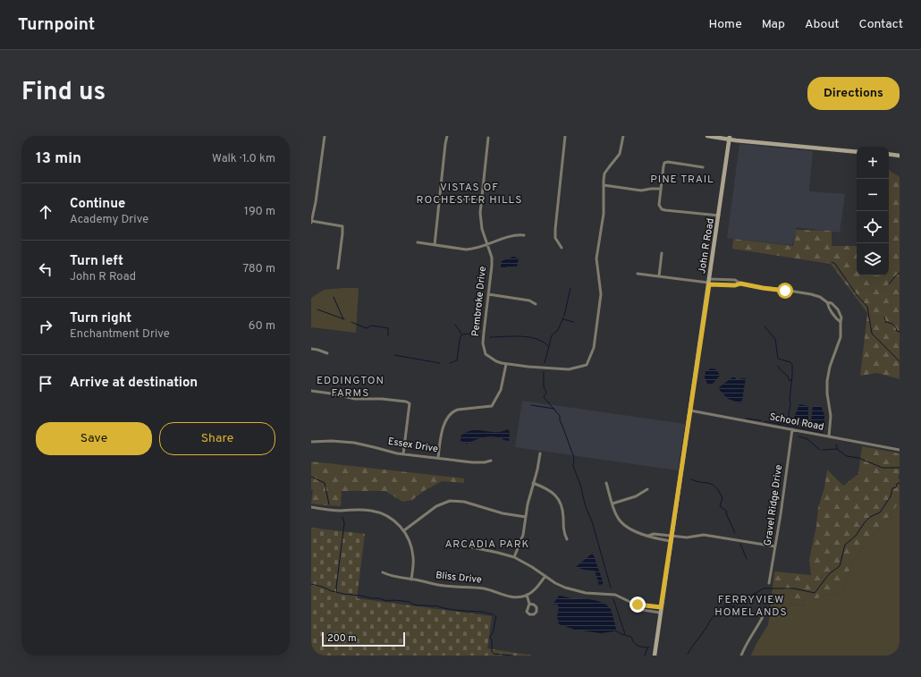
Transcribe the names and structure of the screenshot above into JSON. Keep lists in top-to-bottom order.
{
  "streets": {
    "main road": ["John R Road"],
    "street": [
      "Pembroke Drive",
      "School Road",
      "Essex Drive",
      "Gravel Ridge Drive",
      "Bliss Drive"
    ]
  },
  "crossings": [
    ["John R Road", "School Road"],
    ["School Road", "Gravel Ridge Drive"]
  ],
  "districts": [
    "PINE TRAIL",
    "VISTAS OF ROCHESTER HILLS",
    "EDDINGTON FARMS",
    "ARCADIA PARK",
    "FERRYVIEW HOMELANDS"
  ],
  "scale_bar": "200 m",
  "page": {
    "header": "Turnpoint",
    "nav": [
      "Home",
      "Map",
      "About",
      "Contact"
    ],
    "title": "Find us",
    "buttons": [
      "Directions",
      ["Save", "Share"]
    ],
    "heading": ["13 min", "Walk · 1.0 km"],
    "map_buttons": ["+", "−"],
    "list": [
      ["Continue", "Academy Drive", "190 m"],
      ["Turn left", "John R Road", "780 m"],
      ["Turn right", "Enchantment Drive", "60 m"],
      "Arrive at destination"
    ],
    "scale": "200 m"
  }
}
